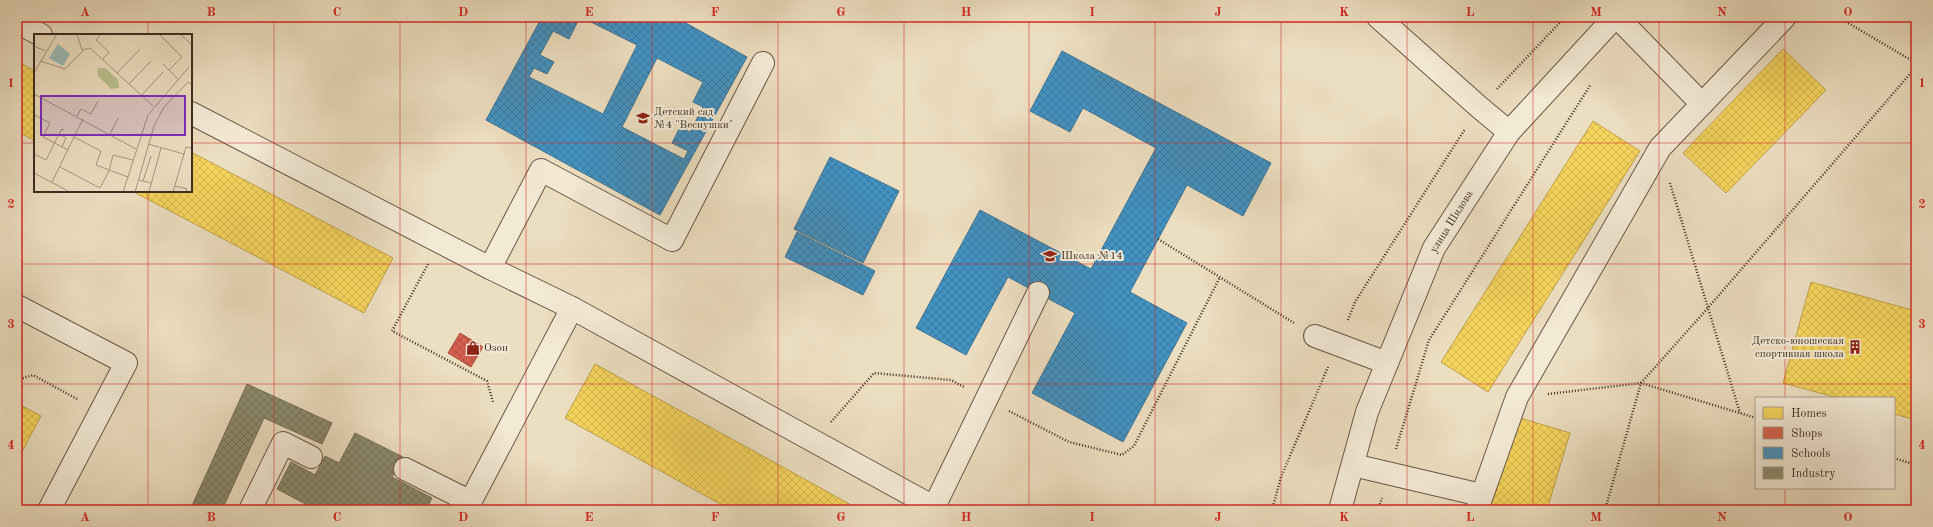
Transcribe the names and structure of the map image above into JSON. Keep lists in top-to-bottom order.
{
  "streets": {
    "street": ["улица Шилова"]
  },
  "places": {
    "school or university": ["Детский сад №4 \"Веснушки\"", "Школа №14"],
    "building": ["Детско-юношеская спортивная школа"],
    "shop": ["Озон"]
  },
  "legend": [
    "Homes",
    "Shops",
    "Schools",
    "Industry"
  ],
  "grid": {
    "columns": [
      "A",
      "B",
      "C",
      "D",
      "E",
      "F",
      "G",
      "H",
      "I",
      "J",
      "K",
      "L",
      "M",
      "N",
      "O"
    ],
    "rows": [
      "1",
      "2",
      "3",
      "4"
    ]
  }
}
